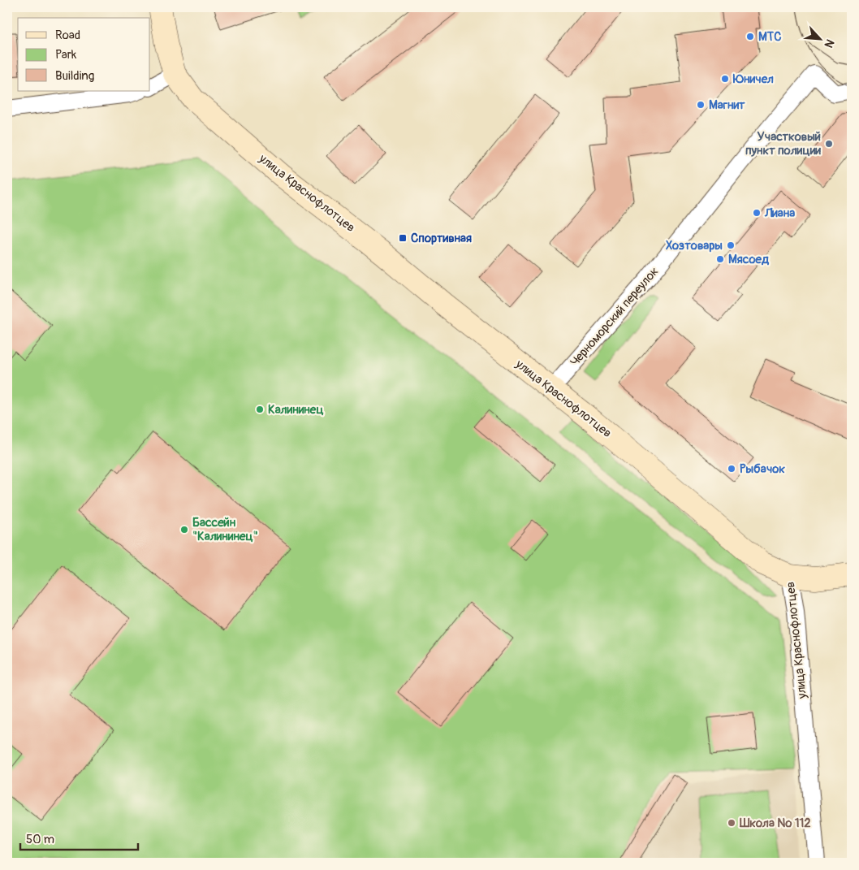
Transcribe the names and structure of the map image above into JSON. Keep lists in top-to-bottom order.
{
  "streets": {
    "main road": ["улица Краснофлотцев"],
    "street": ["Черноморский переулок"]
  },
  "crossings": [
    ["улица Краснофлотцев", "Черноморский переулок"]
  ],
  "places": {
    "other": [
      "МТС",
      "Юничел",
      "Магнит",
      "Участковый пункт полиции",
      "Лиана",
      "Хозтовары",
      "Мясоед",
      "Калининец",
      "Рыбачок",
      "Бассейн \"Калининец\"",
      "Школа № 112"
    ],
    "transit": ["Спортивная"]
  },
  "legend": ["Road", "Park", "Building"],
  "scale_bar": "50 m",
  "north": "bottom right"
}
